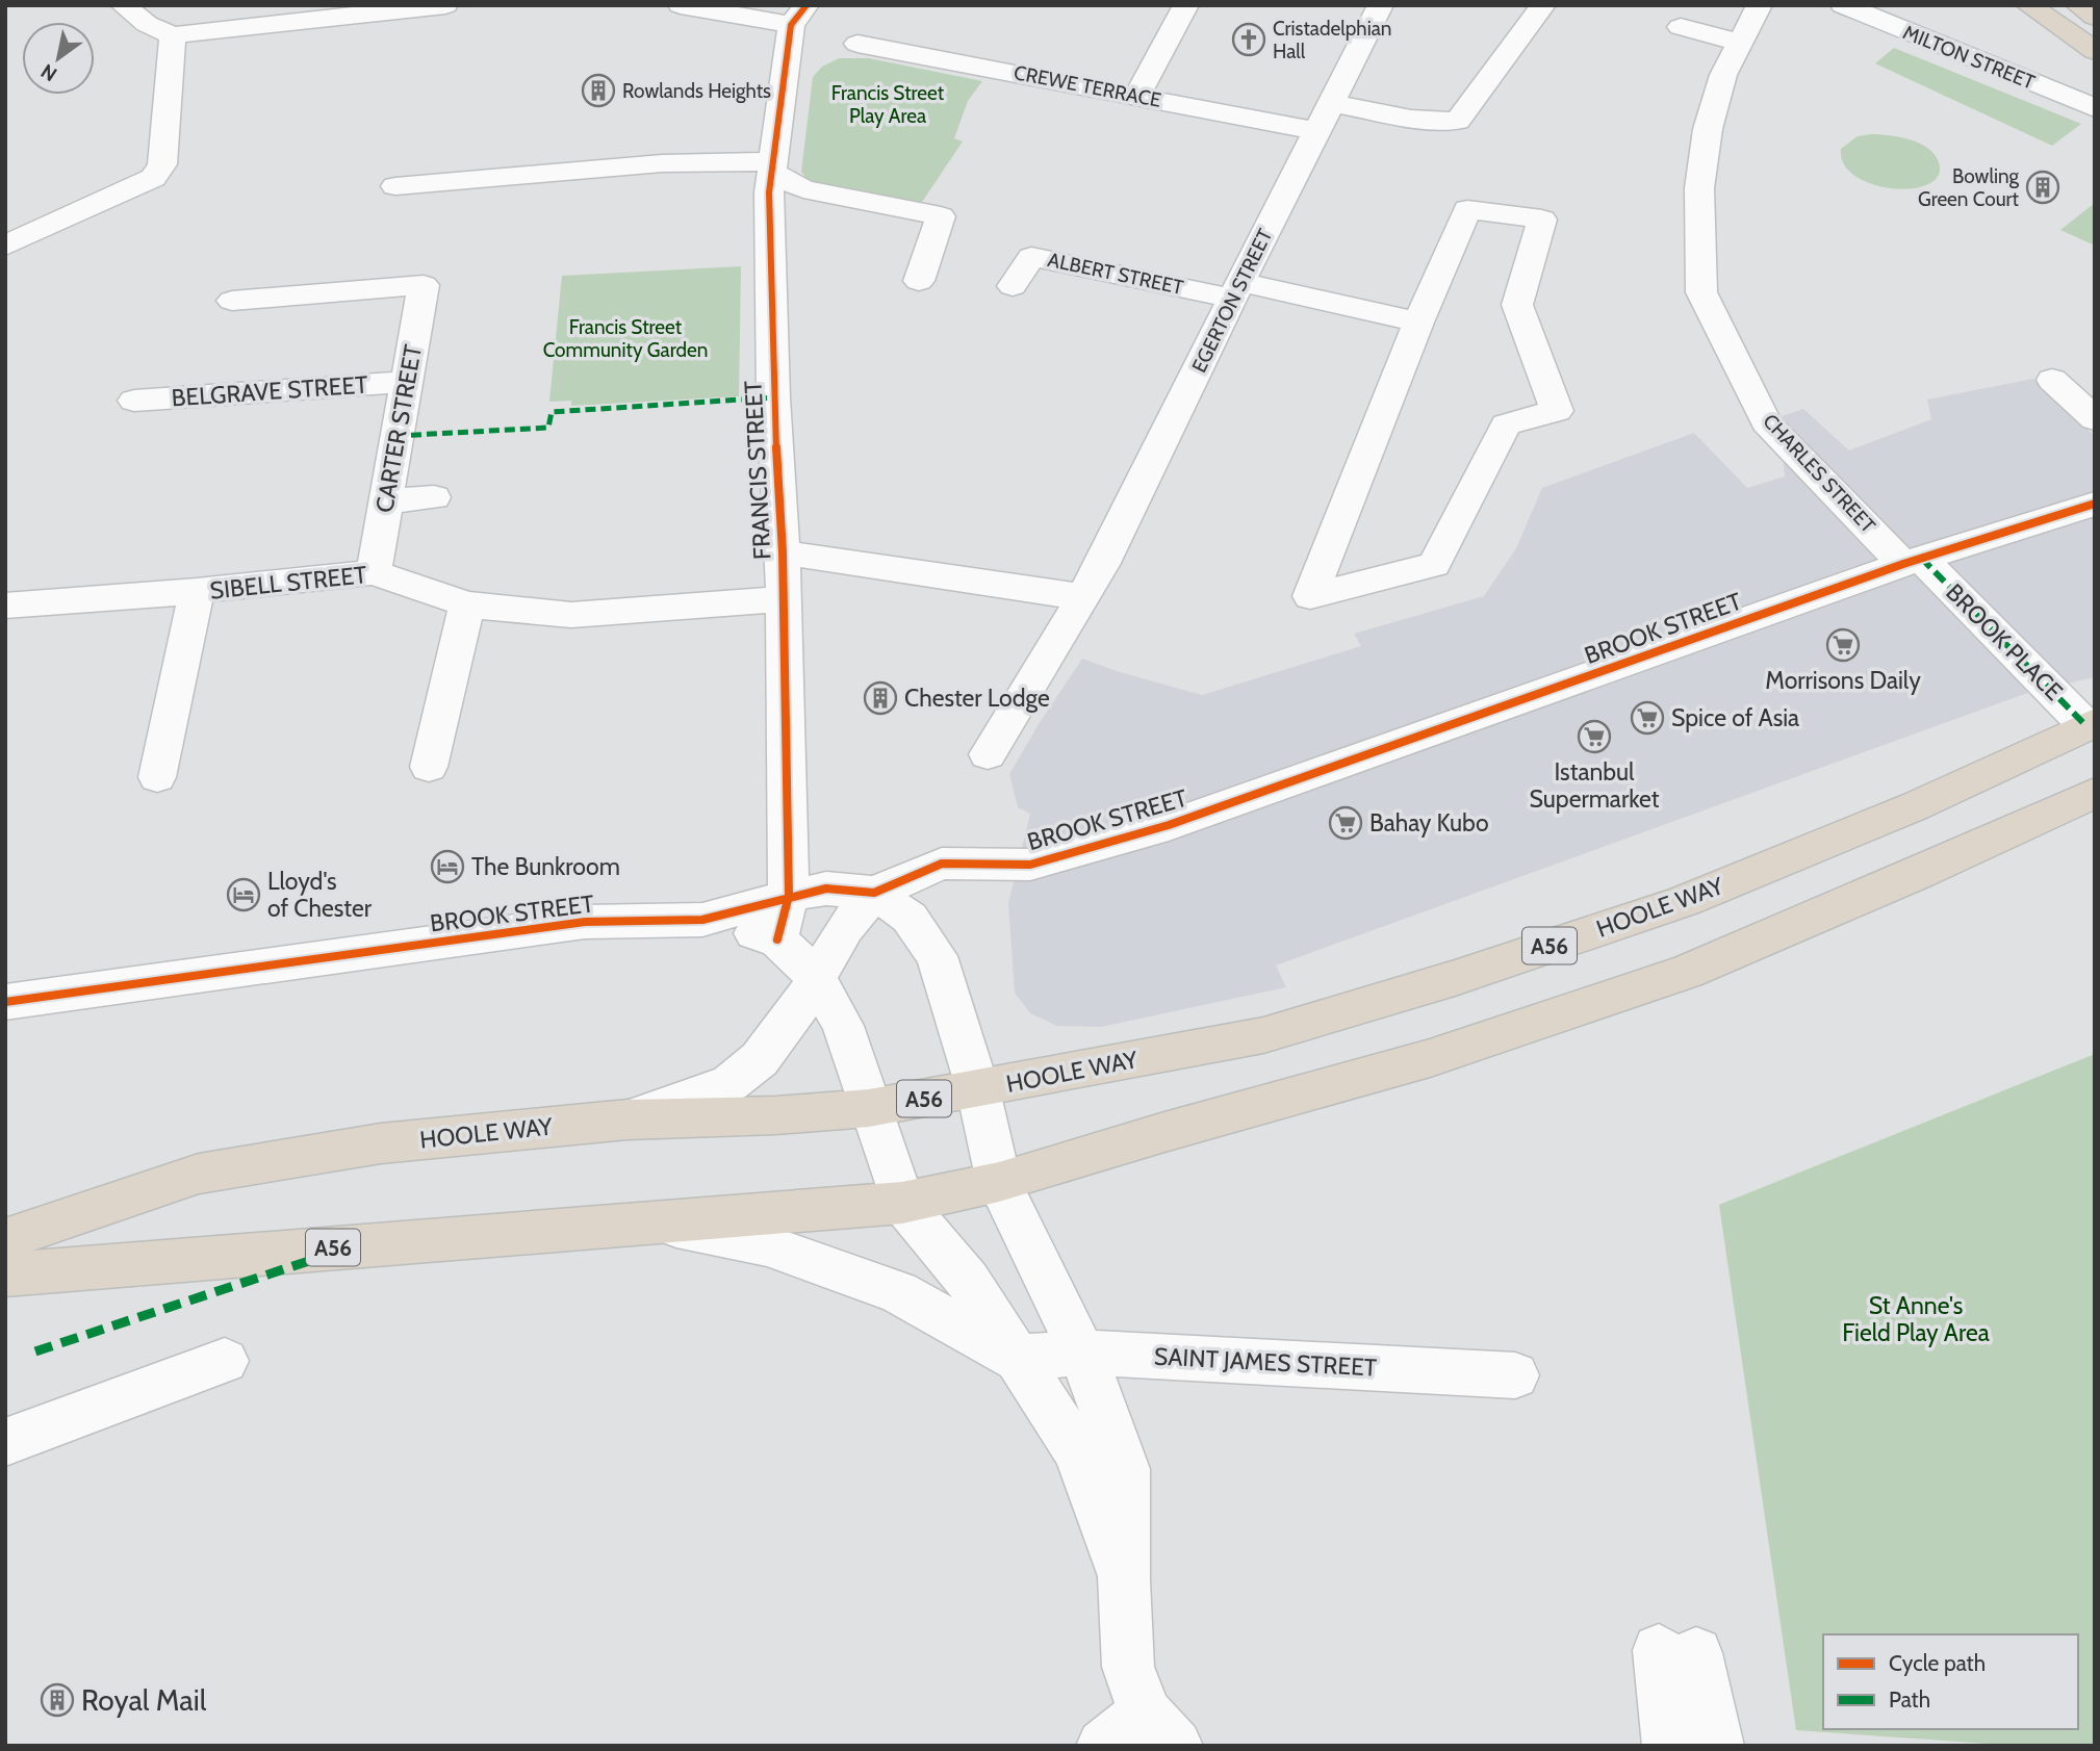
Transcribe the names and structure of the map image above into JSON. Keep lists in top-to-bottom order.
{
  "streets": {
    "highway": ["HOOLE WAY", "A56"],
    "street": [
      "MILTON STREET",
      "CREWE TERRACE",
      "ALBERT STREET",
      "EGERTON STREET",
      "BELGRAVE STREET",
      "CARTER STREET",
      "FRANCIS STREET",
      "CHARLES STREET",
      "SIBELL STREET",
      "BROOK STREET",
      "BROOK PLACE",
      "SAINT JAMES STREET"
    ]
  },
  "crossings": [
    ["CREWE TERRACE", "EGERTON STREET"],
    ["ALBERT STREET", "EGERTON STREET"],
    ["BELGRAVE STREET", "CARTER STREET"],
    ["CARTER STREET", "SIBELL STREET"],
    ["FRANCIS STREET", "SIBELL STREET"],
    ["FRANCIS STREET", "BROOK STREET"],
    ["CHARLES STREET", "BROOK STREET"],
    ["CHARLES STREET", "BROOK PLACE"],
    ["BROOK STREET", "BROOK PLACE"],
    ["BROOK STREET", "HOOLE WAY"],
    ["BROOK PLACE", "HOOLE WAY"]
  ],
  "parks": ["Francis Street Play Area", "Francis Street Community Garden", "St Anne's Field Play Area"],
  "places": {
    "church": ["Cristadelphian Hall"],
    "building": [
      "Rowlands Heights",
      "Bowling Green Court",
      "Chester Lodge",
      "Royal Mail"
    ],
    "supermarket": [
      "Morrisons Daily",
      "Spice of Asia",
      "Istanbul Supermarket",
      "Bahay Kubo"
    ],
    "hotel": ["The Bunkroom", "Lloyd's of Chester"]
  },
  "legend": ["Cycle path", "Path"],
  "north": "bottom left"
}
